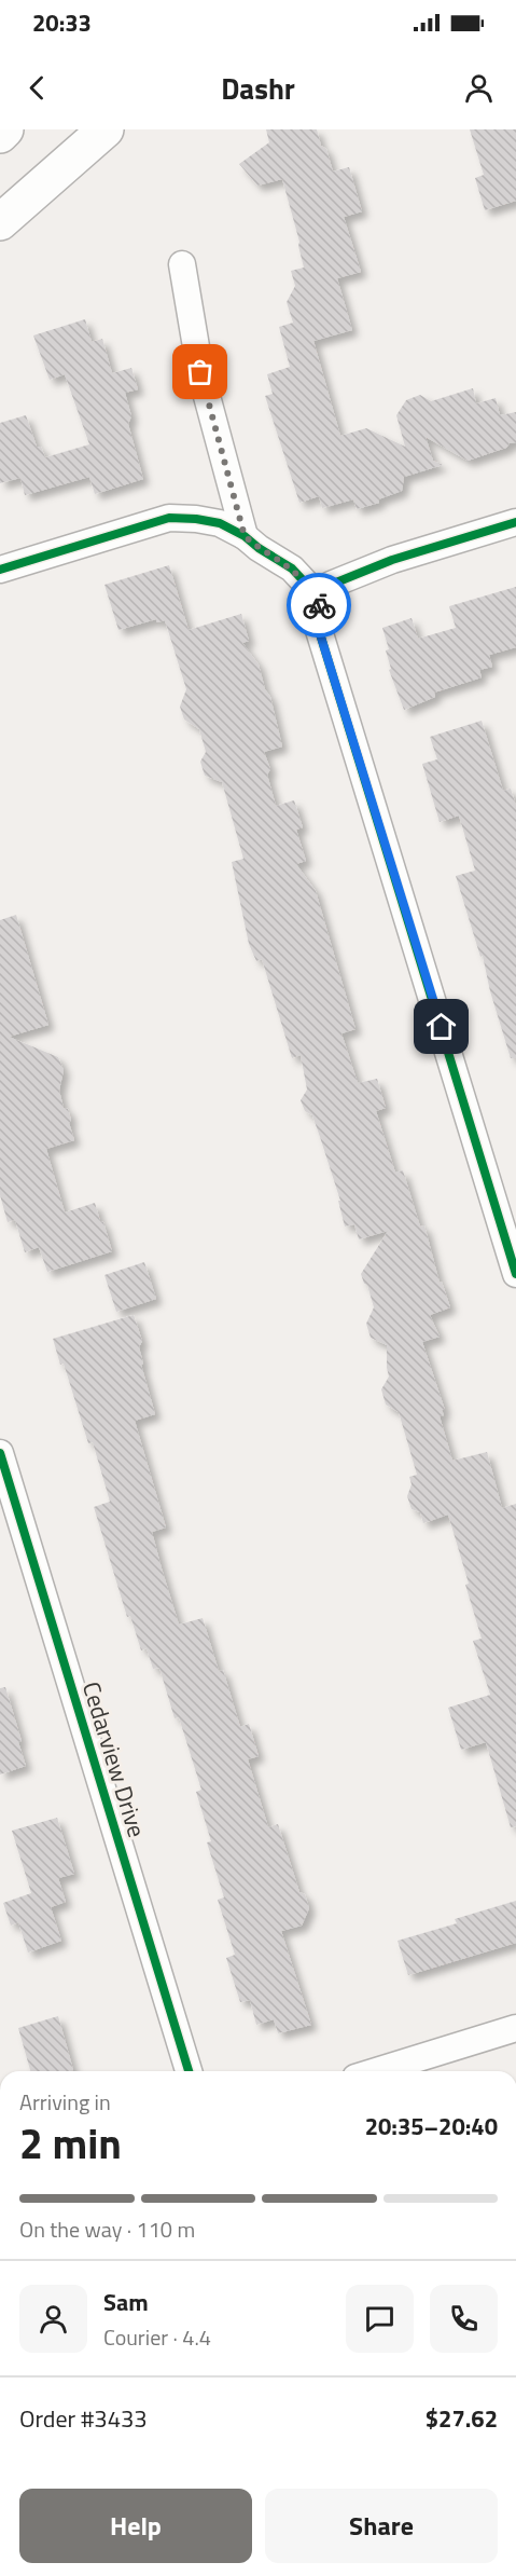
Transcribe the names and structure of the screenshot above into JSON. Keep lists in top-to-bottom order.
{
  "streets": {
    "street": ["Cedarview Drive"]
  },
  "page": {
    "status": "20:33",
    "header": "Dashr",
    "heading": ["2 min", "Arriving in", "20:35–20:40"],
    "panel": [
      "Sam",
      "Courier · 4.4",
      "Order #3433",
      "$27.62"
    ],
    "bar": "On the way · 110 m",
    "buttons": ["Help", "Share"]
  }
}
